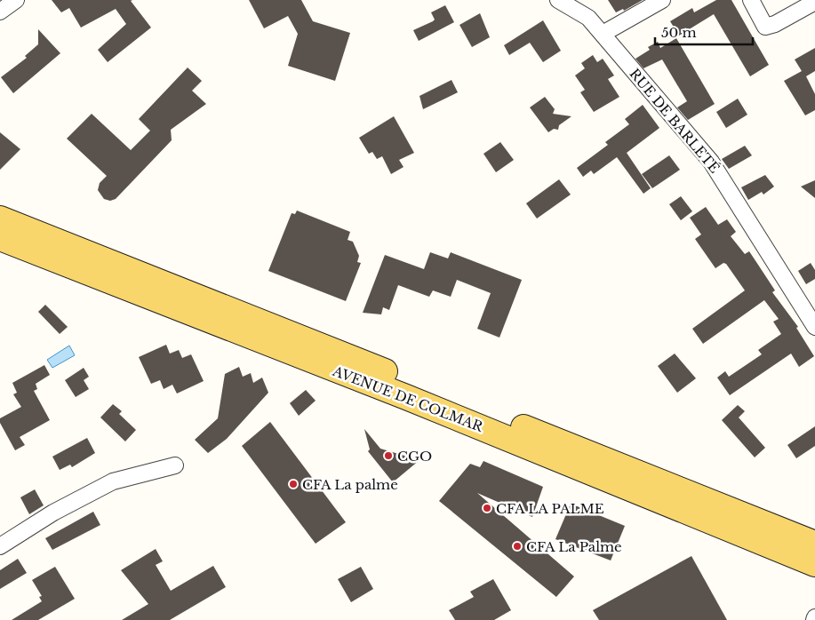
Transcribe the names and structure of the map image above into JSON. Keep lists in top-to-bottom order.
{
  "streets": {
    "main road": ["AVENUE DE COLMAR"],
    "street": ["RUE DE BARLETÉ"]
  },
  "places": [
    "CGO",
    "CFA La palme",
    "CFA LA PALME",
    "CFA La Palme"
  ],
  "scale_bar": "50 m"
}
